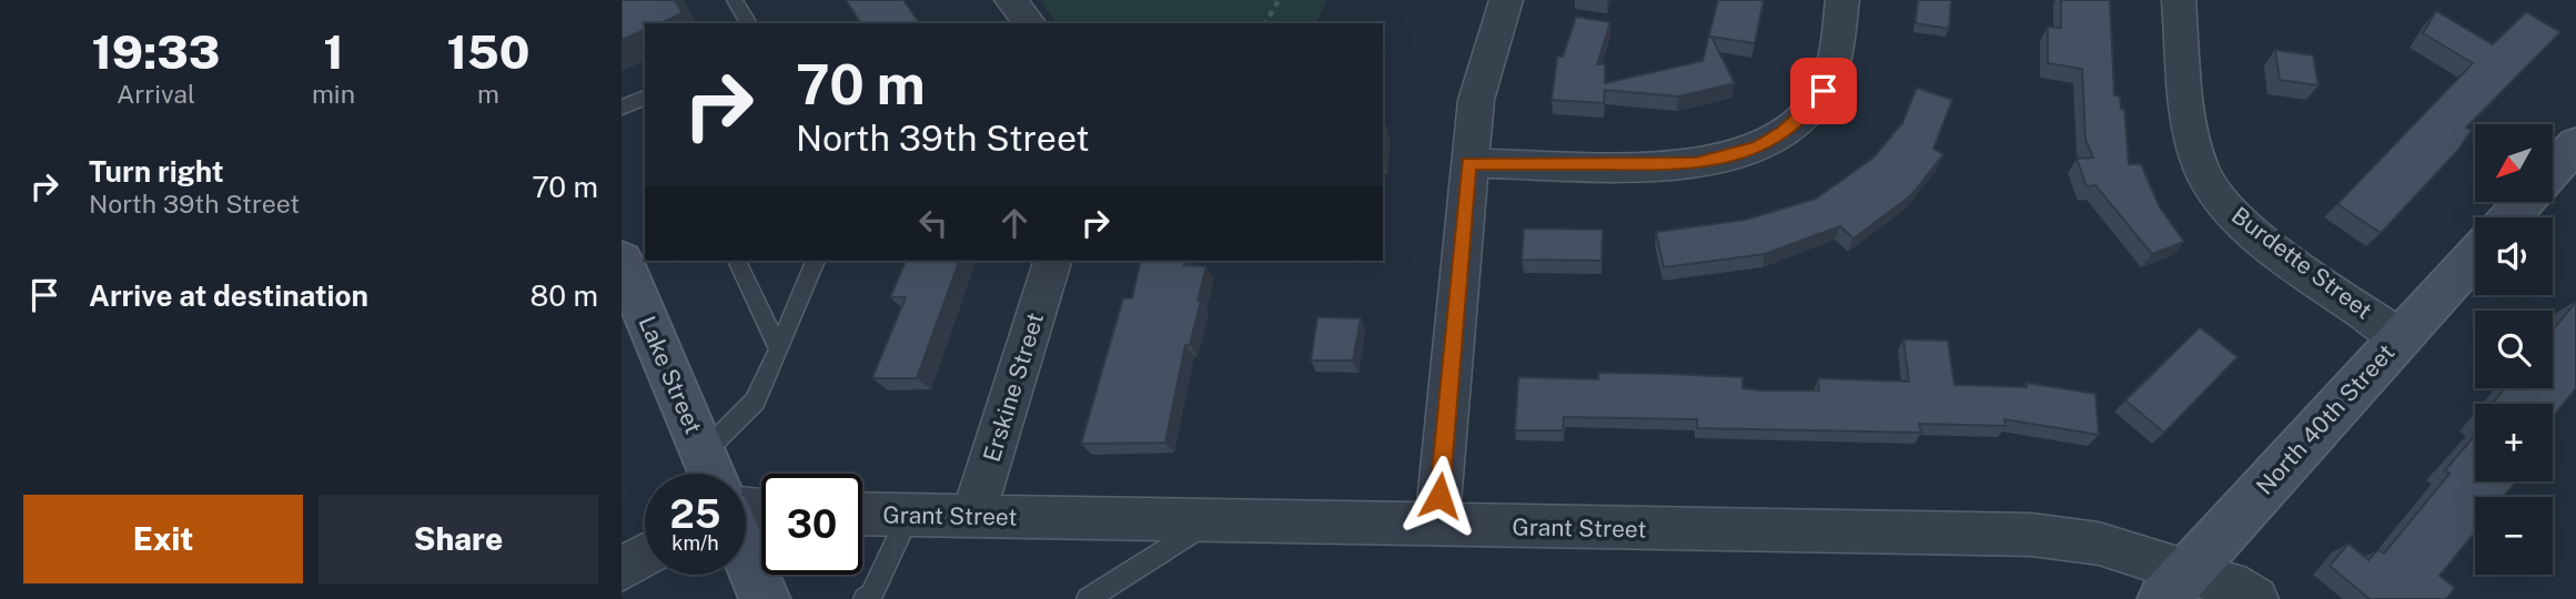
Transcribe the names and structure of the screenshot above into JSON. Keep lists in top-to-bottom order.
{
  "streets": {
    "street": [
      "Burdette Street",
      "Lake Street",
      "Erskine Street",
      "North 40th Street",
      "Grant Street"
    ]
  },
  "crossings": [
    ["Burdette Street", "North 40th Street"],
    ["Erskine Street", "Grant Street"],
    ["North 40th Street", "Grant Street"]
  ],
  "north": "bottom left",
  "page": {
    "eta": [
      "19:33",
      "Arrival",
      "1",
      "min",
      "150",
      "m"
    ],
    "turn": ["70 m", "North 39th Street"],
    "map_buttons": ["+", "−"],
    "list": [
      {
        "name": "Turn right",
        "note": "North 39th Street",
        "value": "70 m"
      },
      {
        "name": "Arrive at destination",
        "value": "80 m"
      }
    ],
    "speed": "25 km/h",
    "limit": "30",
    "buttons": ["Exit", "Share"]
  }
}
